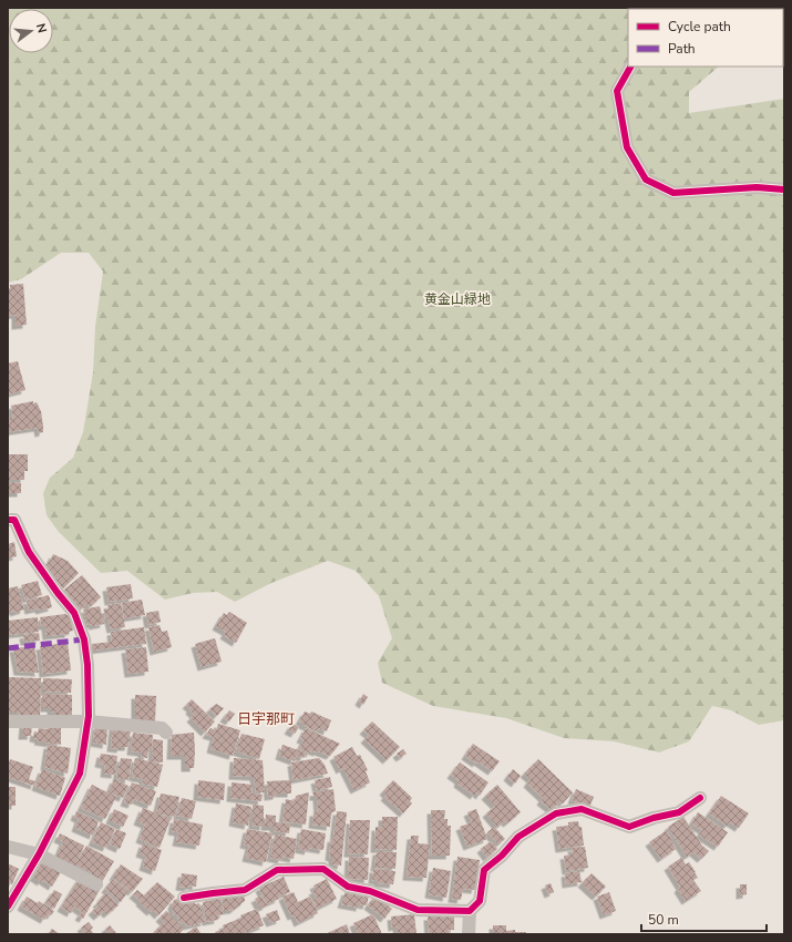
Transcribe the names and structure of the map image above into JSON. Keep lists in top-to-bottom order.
{
  "districts": ["日宇那町"],
  "parks": ["黄金山緑地"],
  "legend": ["Cycle path", "Path"],
  "scale_bar": "50 m",
  "north": "right"
}
